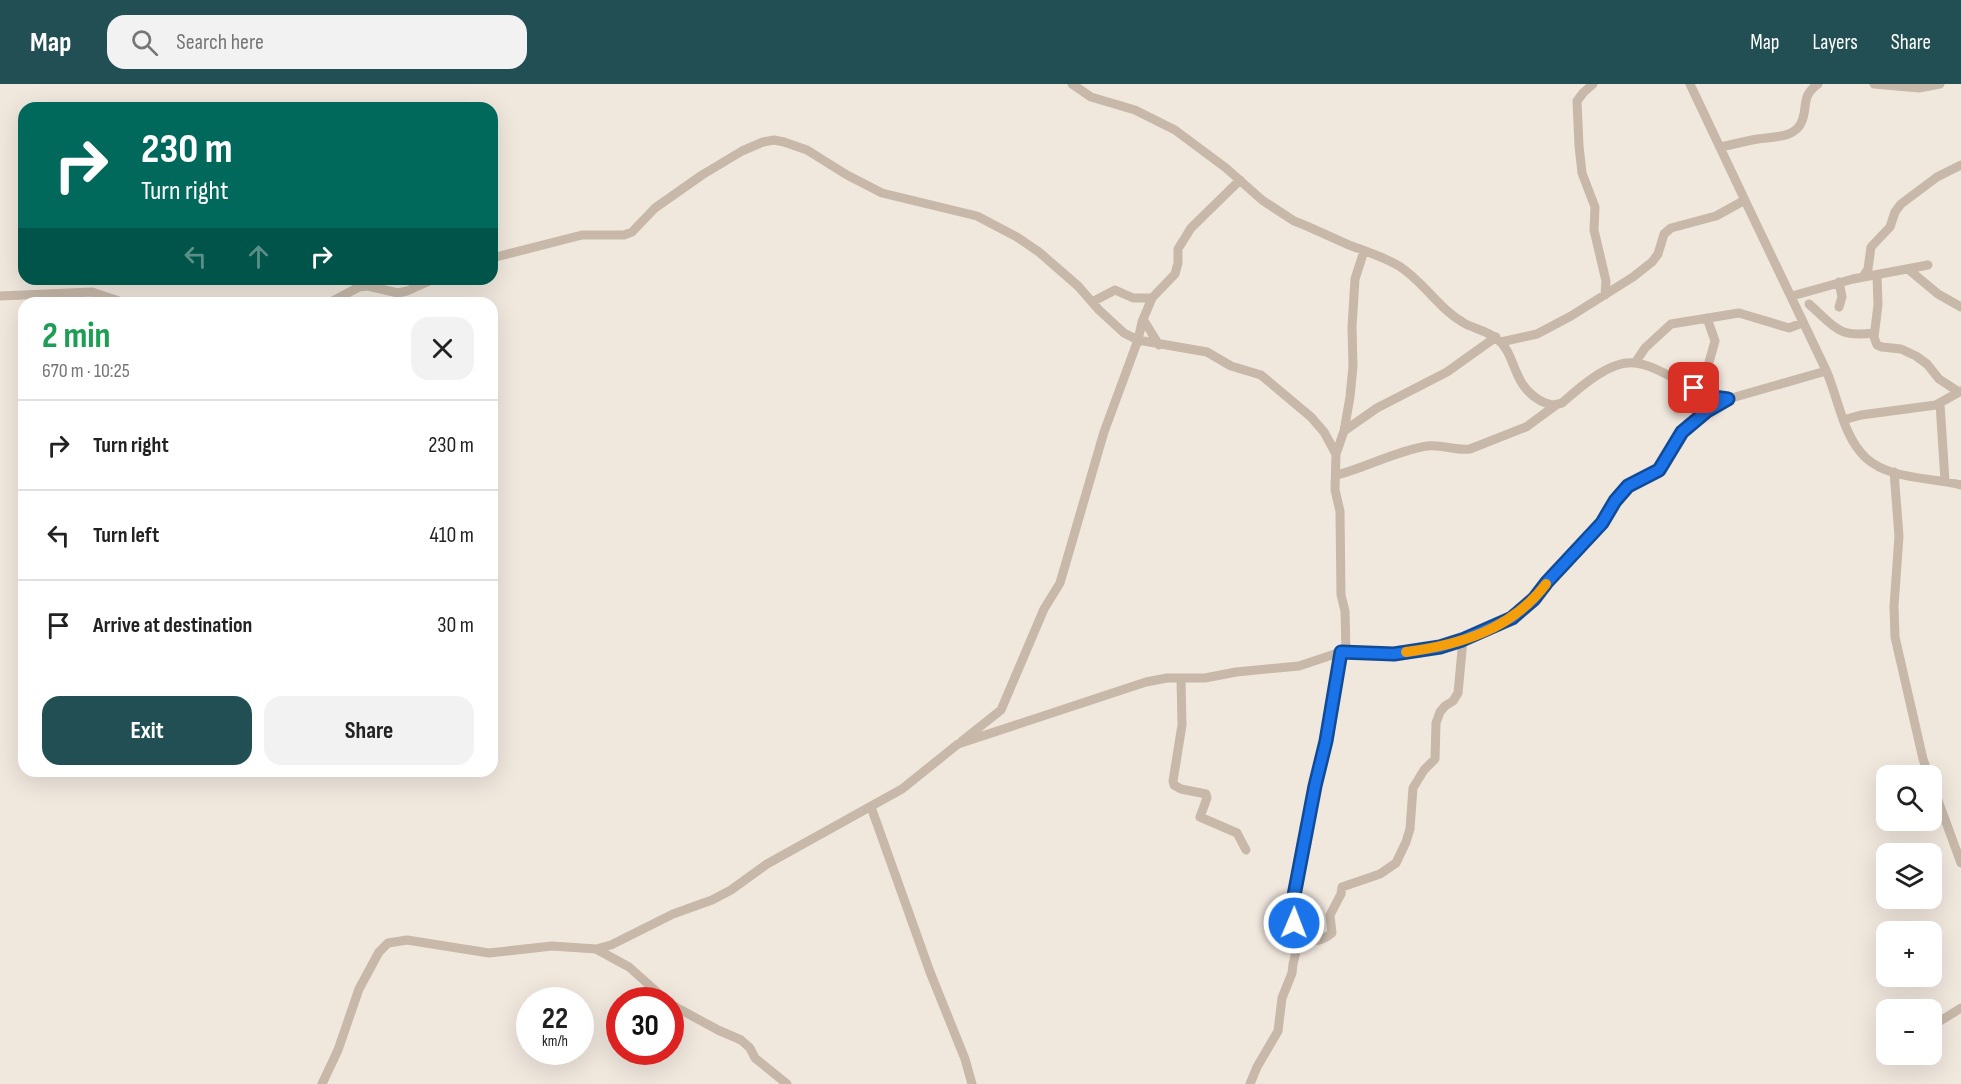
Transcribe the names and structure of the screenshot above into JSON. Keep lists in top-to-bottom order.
{
  "page": {
    "header": "Map",
    "search": "Search here",
    "nav": ["Map", "Layers", "Share"],
    "turn": ["230 m", "Turn right"],
    "heading": ["2 min", "670 m · 10:25"],
    "list": [
      {
        "name": "Turn right",
        "value": "230 m"
      },
      {
        "name": "Turn left",
        "value": "410 m"
      },
      {
        "name": "Arrive at destination",
        "value": "30 m"
      }
    ],
    "buttons": ["Exit", "Share"],
    "map_buttons": ["+", "−"],
    "speed": "22 km/h",
    "limit": "30"
  }
}
